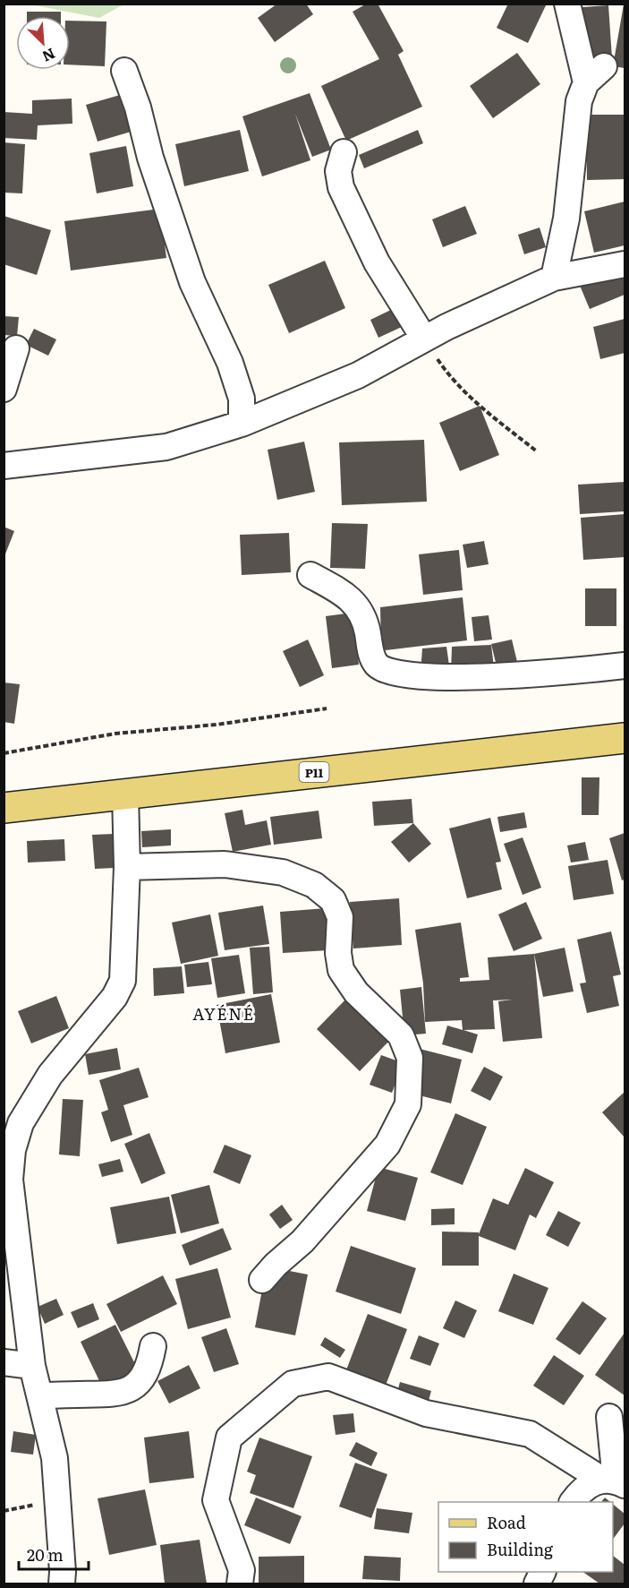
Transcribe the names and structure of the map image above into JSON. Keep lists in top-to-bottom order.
{
  "streets": {
    "main road": ["P11"]
  },
  "districts": ["AYÉNÉ"],
  "legend": ["Road", "Building"],
  "scale_bar": "20 m",
  "north": "bottom right"
}
